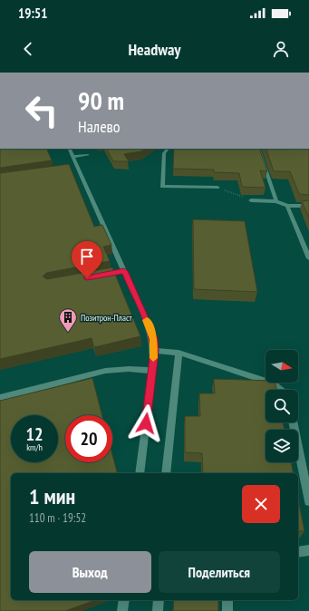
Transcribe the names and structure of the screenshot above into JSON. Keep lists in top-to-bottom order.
{
  "places": {
    "building": ["Позитрон-Пласт"]
  },
  "north": "right",
  "page": {
    "status": "19:51",
    "header": "Headway",
    "turn": ["90 m", "Налево"],
    "speed": "12 km/h",
    "limit": "20",
    "heading": ["1 мин", "110 m · 19:52"],
    "buttons": ["Выход", "Поделиться"]
  }
}
